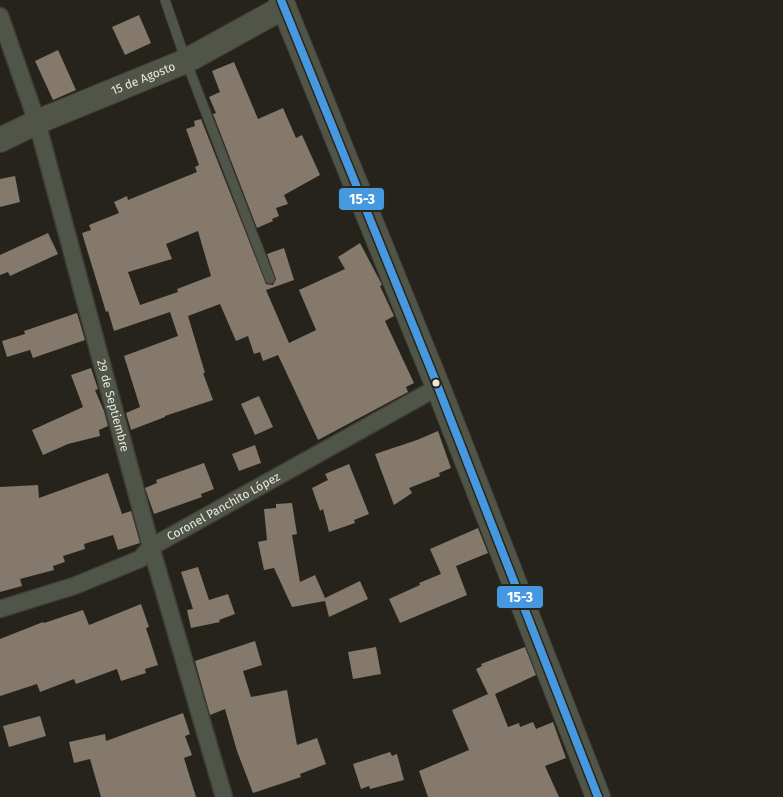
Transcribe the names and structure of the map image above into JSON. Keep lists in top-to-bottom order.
{
  "streets": {
    "main road": ["15 de Agosto"],
    "street": ["29 de Septiembre", "Coronel Panchito López"]
  },
  "crossings": [
    ["15 de Agosto", "29 de Septiembre"],
    ["29 de Septiembre", "Coronel Panchito López"]
  ],
  "lines": ["transit line 15-3"]
}
